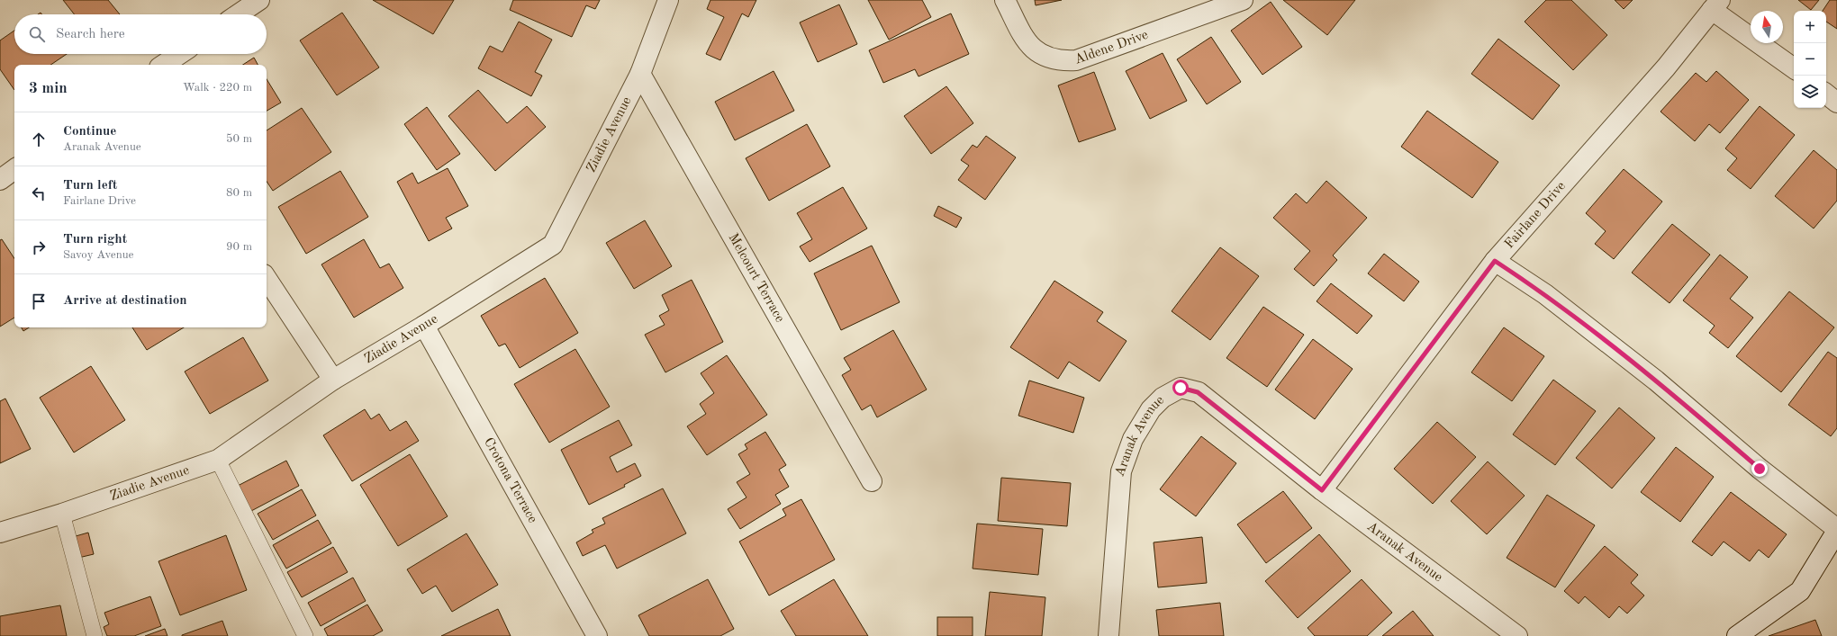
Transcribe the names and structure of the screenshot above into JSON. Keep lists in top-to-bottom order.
{
  "streets": {
    "street": [
      "Aldene Drive",
      "Ziadie Avenue",
      "Fairlane Drive",
      "Melcourt Terrace",
      "Aranak Avenue",
      "Crotona Terrace"
    ]
  },
  "crossings": [
    ["Ziadie Avenue", "Melcourt Terrace"],
    ["Ziadie Avenue", "Crotona Terrace"],
    ["Fairlane Drive", "Aranak Avenue"]
  ],
  "north": "top",
  "page": {
    "map_buttons": ["+", "−"],
    "search": "Search here",
    "heading": ["3 min", "Walk · 220 m"],
    "list": [
      ["Continue", "Aranak Avenue", "50 m"],
      ["Turn left", "Fairlane Drive", "80 m"],
      ["Turn right", "Savoy Avenue", "90 m"],
      "Arrive at destination"
    ]
  }
}
